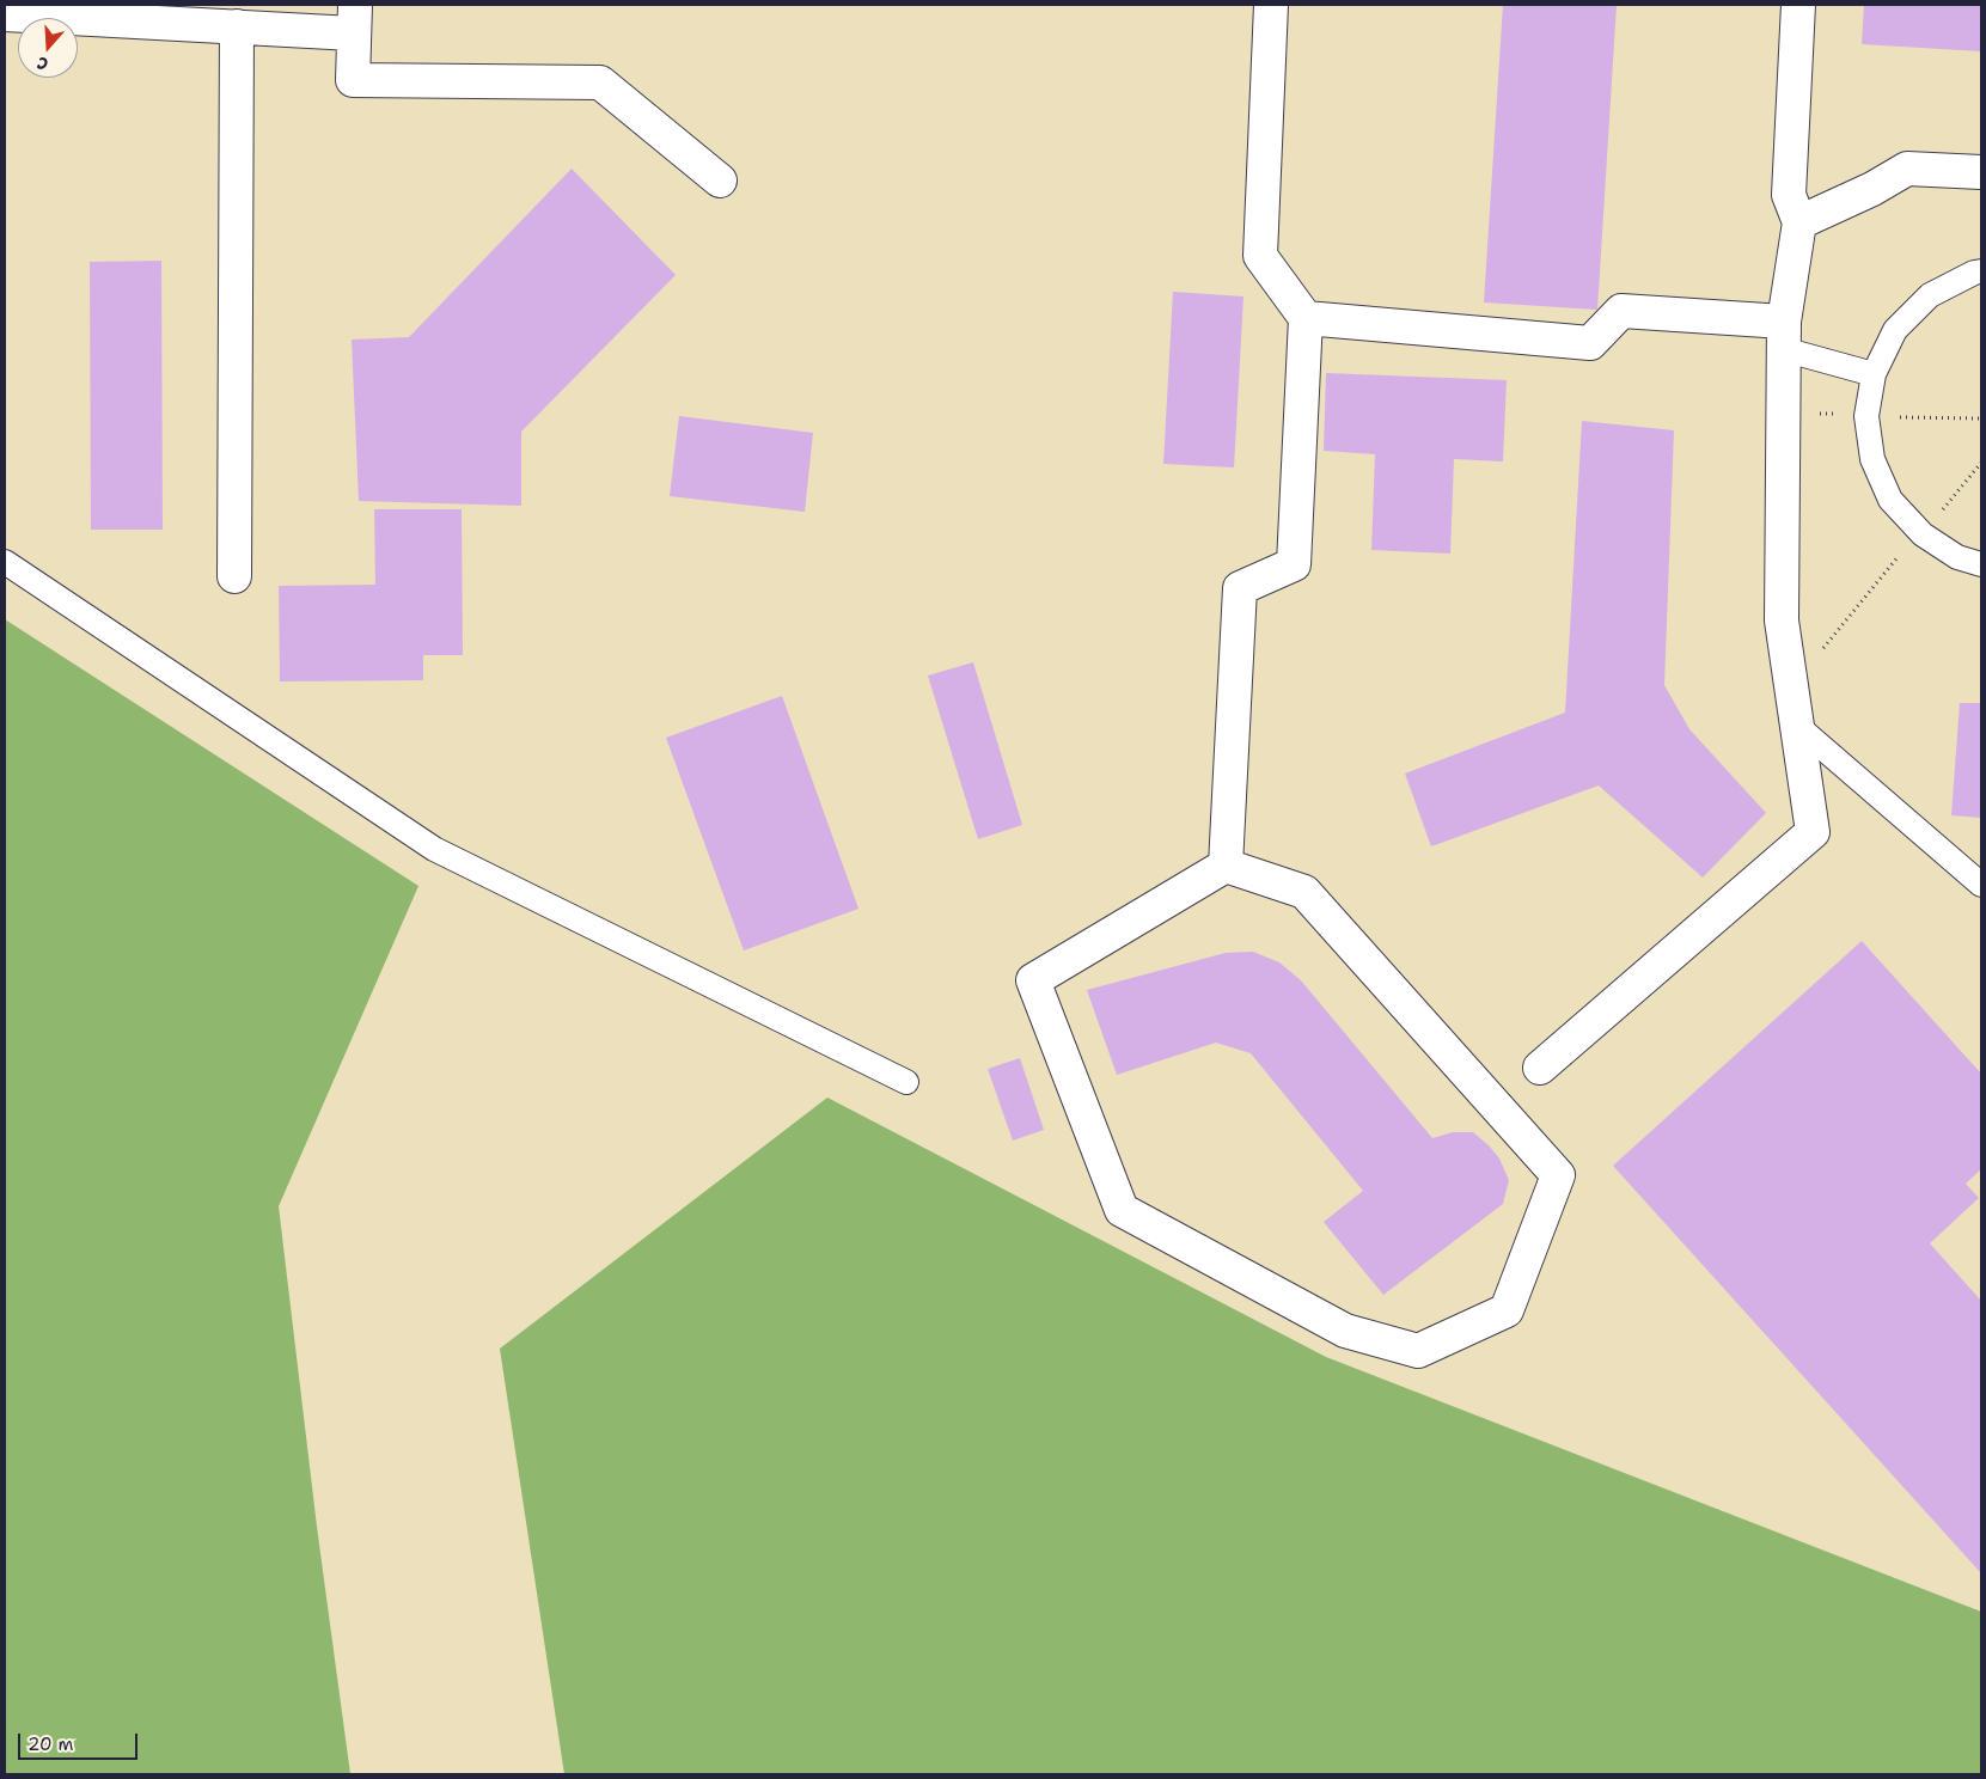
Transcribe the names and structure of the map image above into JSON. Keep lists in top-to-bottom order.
{
  "scale_bar": "20 m",
  "north": "bottom"
}
